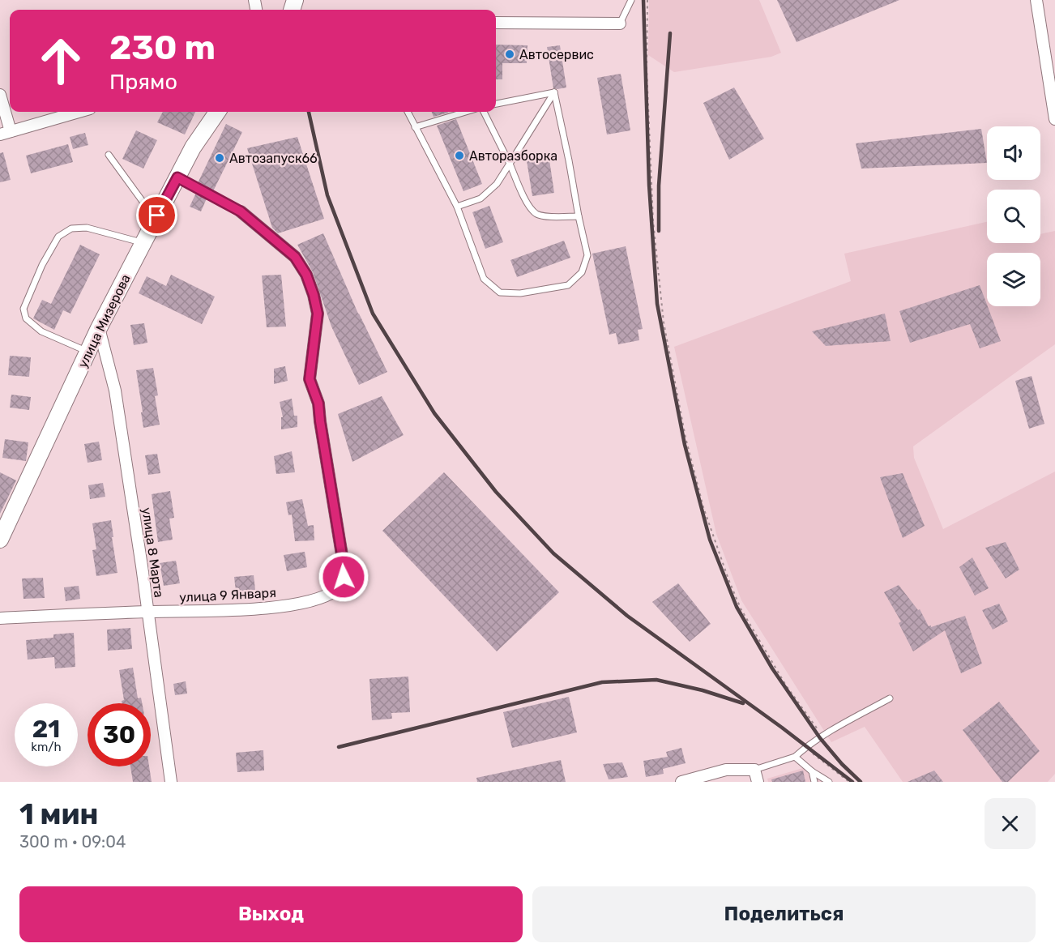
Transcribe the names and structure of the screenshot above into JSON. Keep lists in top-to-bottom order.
{
  "streets": {
    "street": ["улица Мизерова", "улица 8 Марта", "улица 9 Января"]
  },
  "crossings": [
    ["улица Мизерова", "улица 8 Марта"],
    ["улица 8 Марта", "улица 9 Января"]
  ],
  "places": ["Автосервис", "Авторазборка", "Автозапуск66"],
  "page": {
    "turn": ["230 m", "Прямо"],
    "speed": "21 km/h",
    "limit": "30",
    "heading": ["1 мин", "300 m · 09:04"],
    "buttons": ["Выход", "Поделиться"]
  }
}
